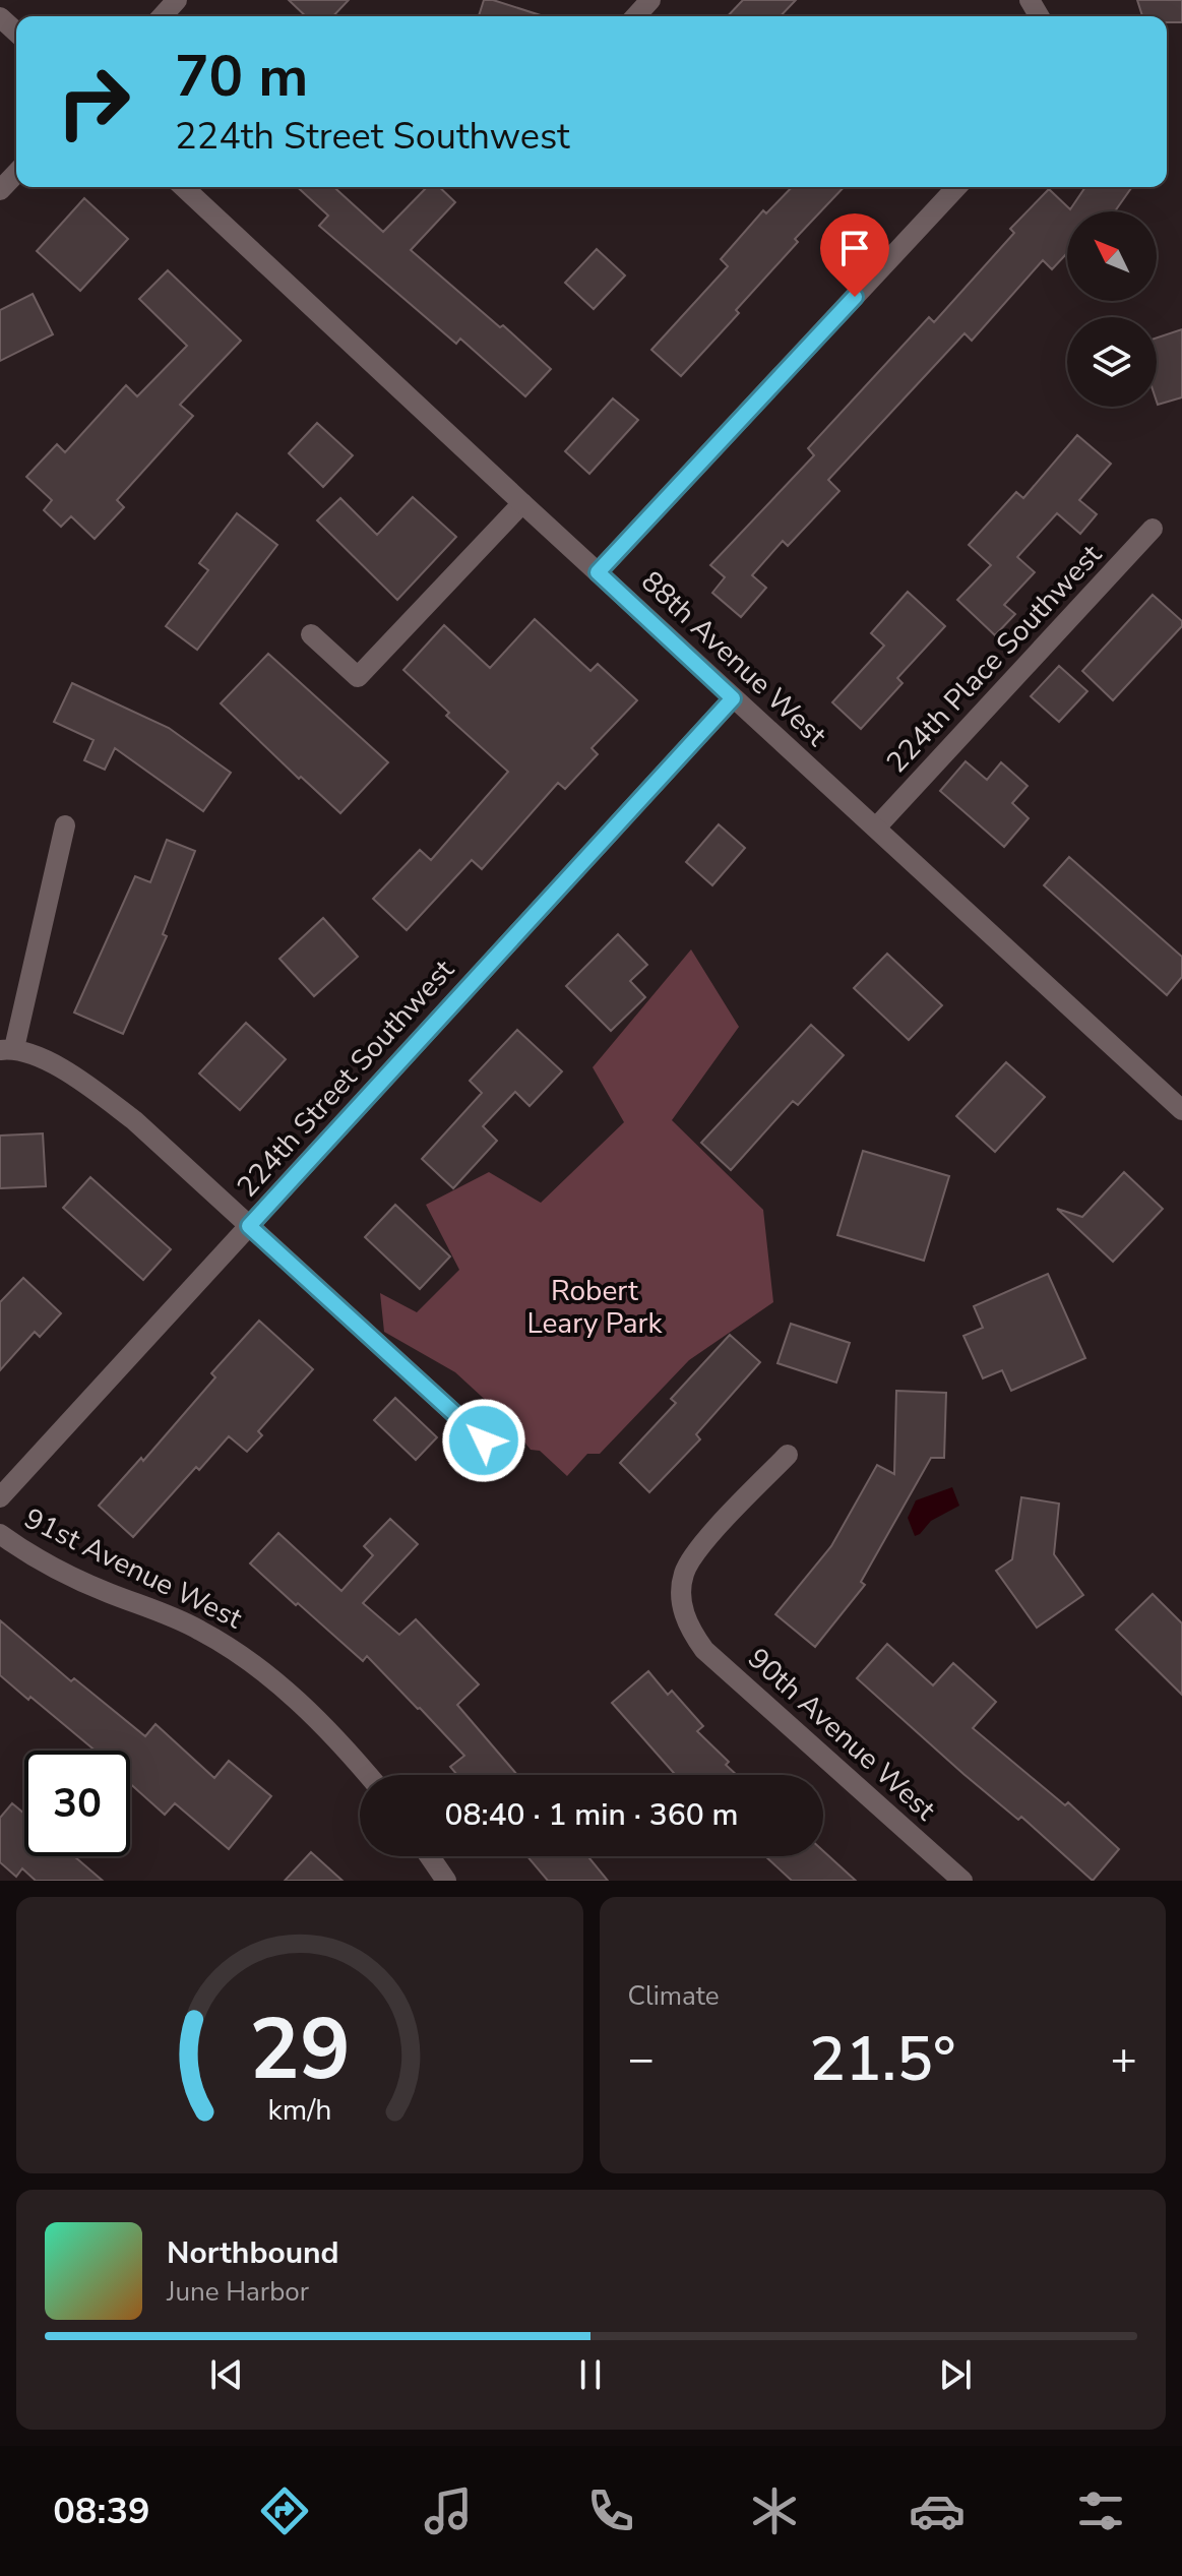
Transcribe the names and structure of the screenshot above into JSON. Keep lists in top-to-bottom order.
{
  "streets": {
    "street": [
      "88th Avenue West",
      "224th Place Southwest",
      "224th Street Southwest",
      "91st Avenue West",
      "90th Avenue West"
    ]
  },
  "crossings": [
    ["88th Avenue West", "224th Place Southwest"],
    ["88th Avenue West", "224th Street Southwest"]
  ],
  "parks": ["Robert Leary Park"],
  "north": "top left",
  "page": {
    "turn": ["70 m", "224th Street Southwest"],
    "limit": "30",
    "trip": "08:40 · 1 min · 360 m",
    "tile": "Climate",
    "heat": ["−", "21.5°", "+"],
    "song": ["Northbound", "June Harbor"],
    "tabs": "08:39",
    "gauge": ["29", "km/h"]
  }
}
